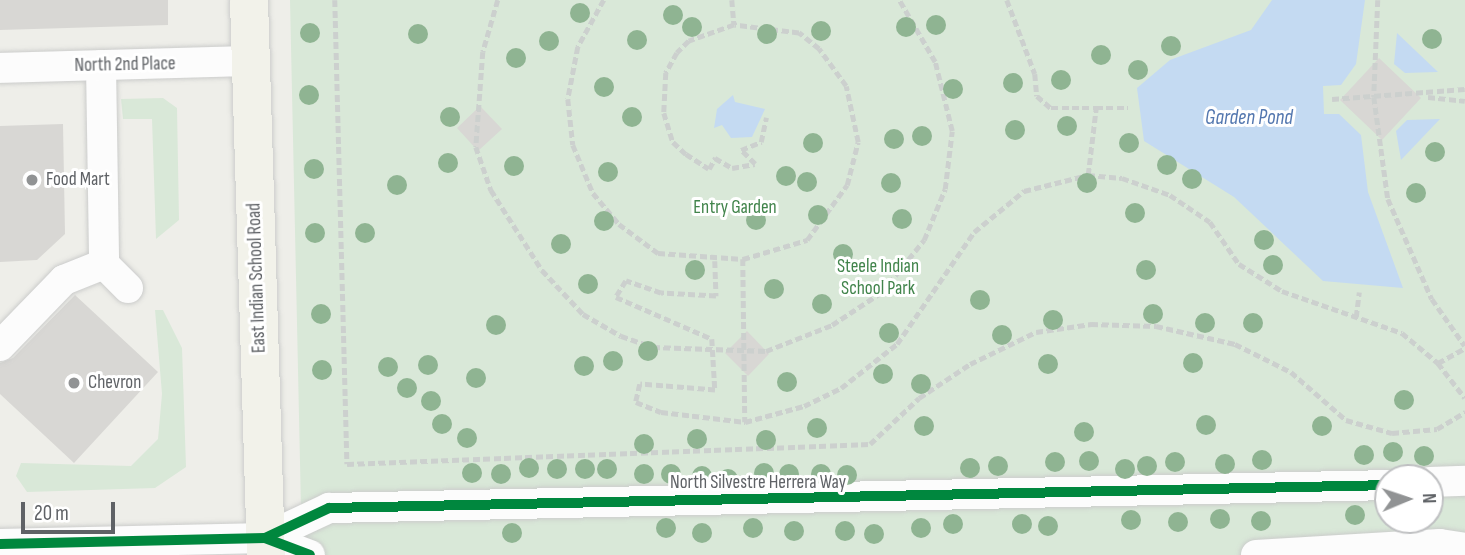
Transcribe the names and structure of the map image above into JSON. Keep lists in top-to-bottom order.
{
  "streets": {
    "main road": ["East Indian School Road"],
    "street": ["North 2nd Place", "North Silvestre Herrera Way"]
  },
  "crossings": [
    ["North 2nd Place", "East Indian School Road"],
    ["East Indian School Road", "North Silvestre Herrera Way"]
  ],
  "water": ["Garden Pond"],
  "parks": ["Entry Garden", "Steele Indian School Park"],
  "places": ["Food Mart", "Chevron"],
  "scale_bar": "20 m",
  "north": "right"
}
